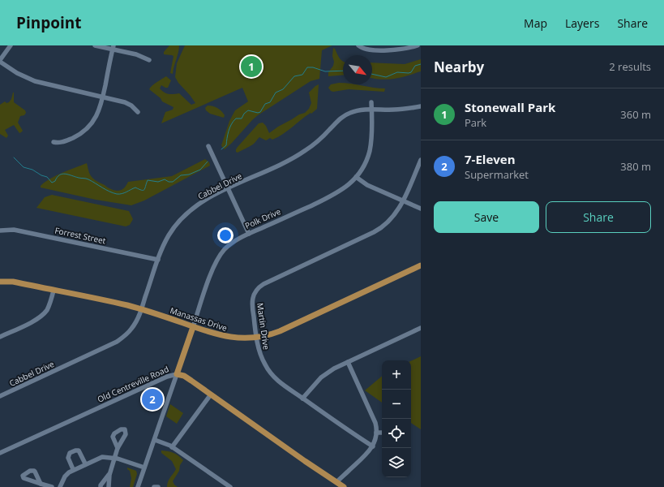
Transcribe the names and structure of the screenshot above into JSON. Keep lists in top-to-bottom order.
{
  "streets": {
    "main road": ["Polk Drive", "Manassas Drive", "Old Centreville Road"],
    "street": ["Cabbel Drive", "Forrest Street", "Martin Drive"]
  },
  "crossings": [
    ["Cabbel Drive", "Polk Drive"],
    ["Cabbel Drive", "Forrest Street"],
    ["Cabbel Drive", "Manassas Drive"],
    ["Polk Drive", "Manassas Drive"],
    ["Polk Drive", "Old Centreville Road"],
    ["Manassas Drive", "Martin Drive"]
  ],
  "north": "bottom right",
  "page": {
    "header": "Pinpoint",
    "nav": ["Map", "Layers", "Share"],
    "heading": ["Nearby", "2 results"],
    "pins": ["1", "2"],
    "list": [
      {
        "mark": "1",
        "name": "Stonewall Park",
        "note": "Park",
        "value": "360 m"
      },
      {
        "mark": "2",
        "name": "7-Eleven",
        "note": "Supermarket",
        "value": "380 m"
      }
    ],
    "buttons": ["Save", "Share"],
    "map_buttons": ["+", "−"]
  }
}
